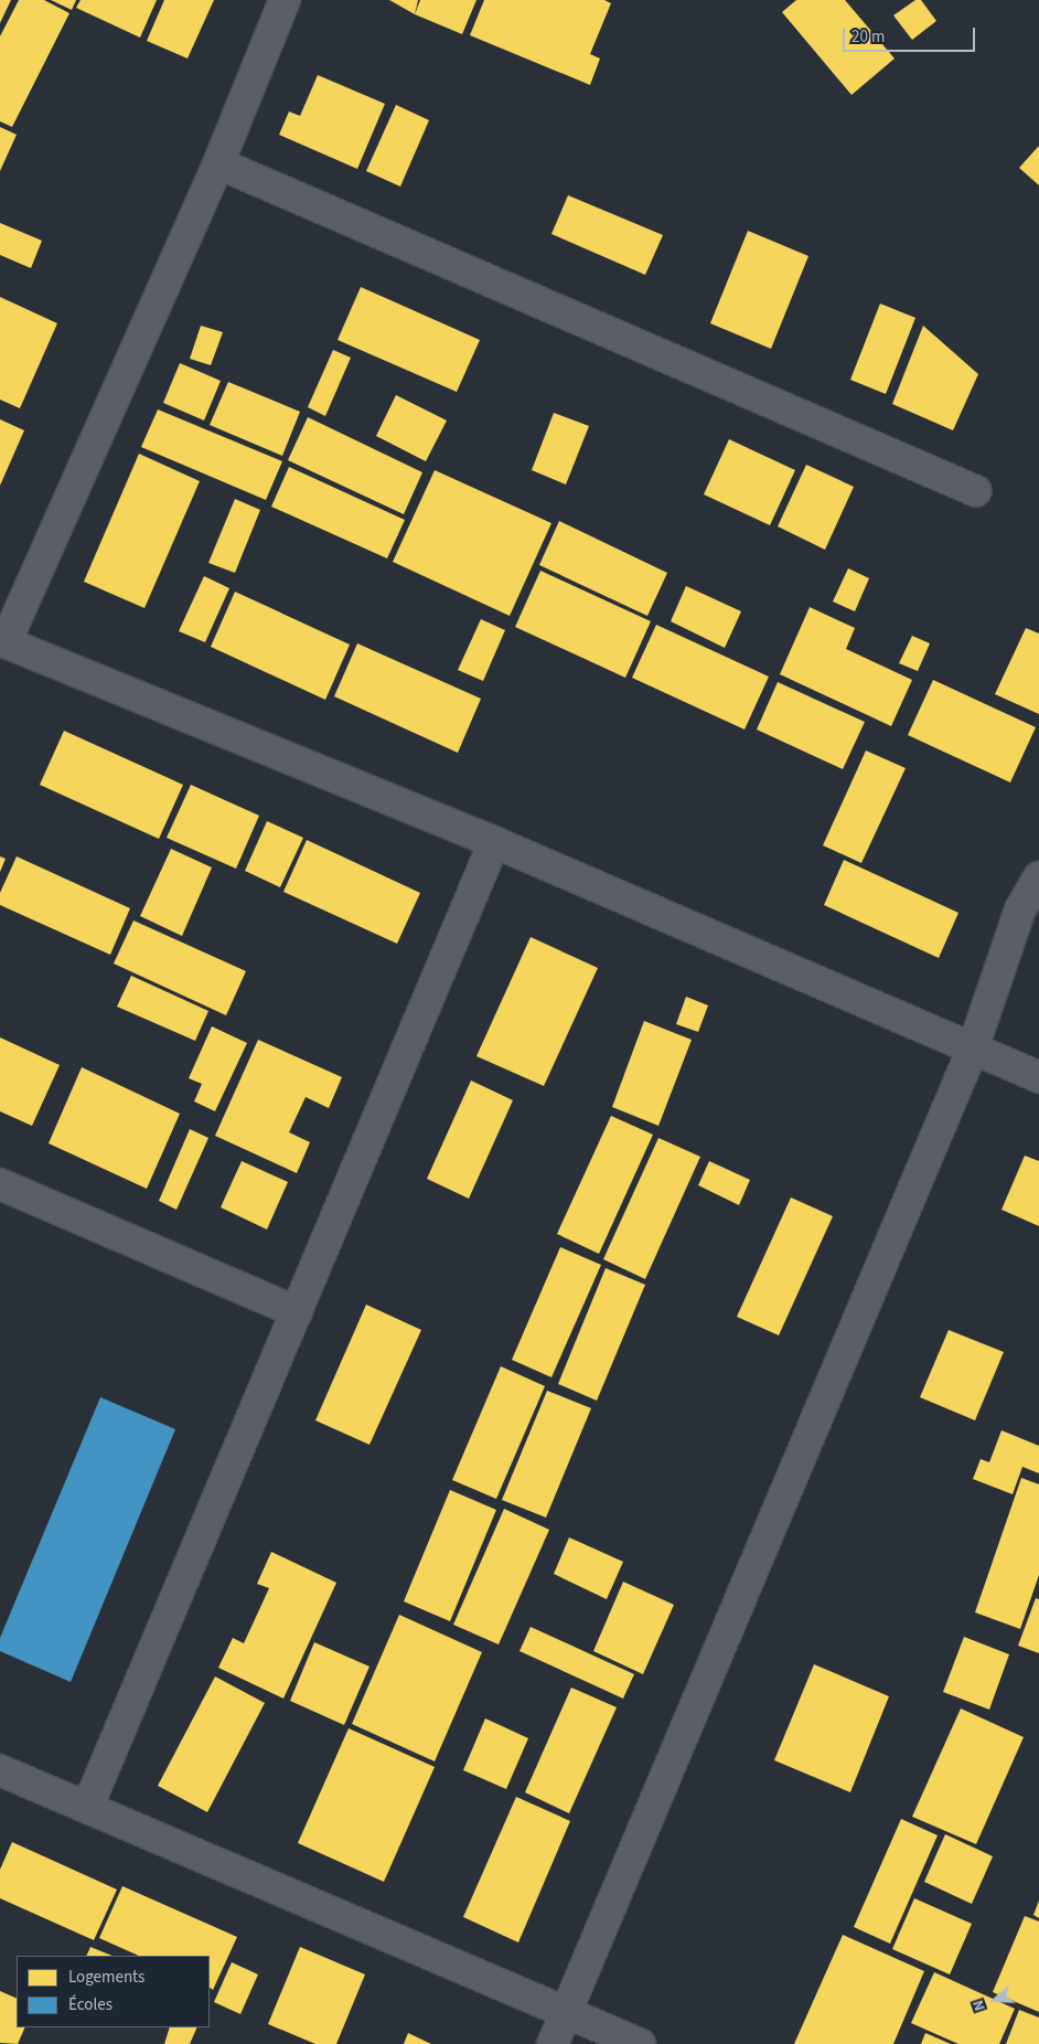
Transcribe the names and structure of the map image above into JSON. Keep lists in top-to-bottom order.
{
  "legend": ["Logements", "Écoles"],
  "scale_bar": "20 m",
  "north": "left"
}
